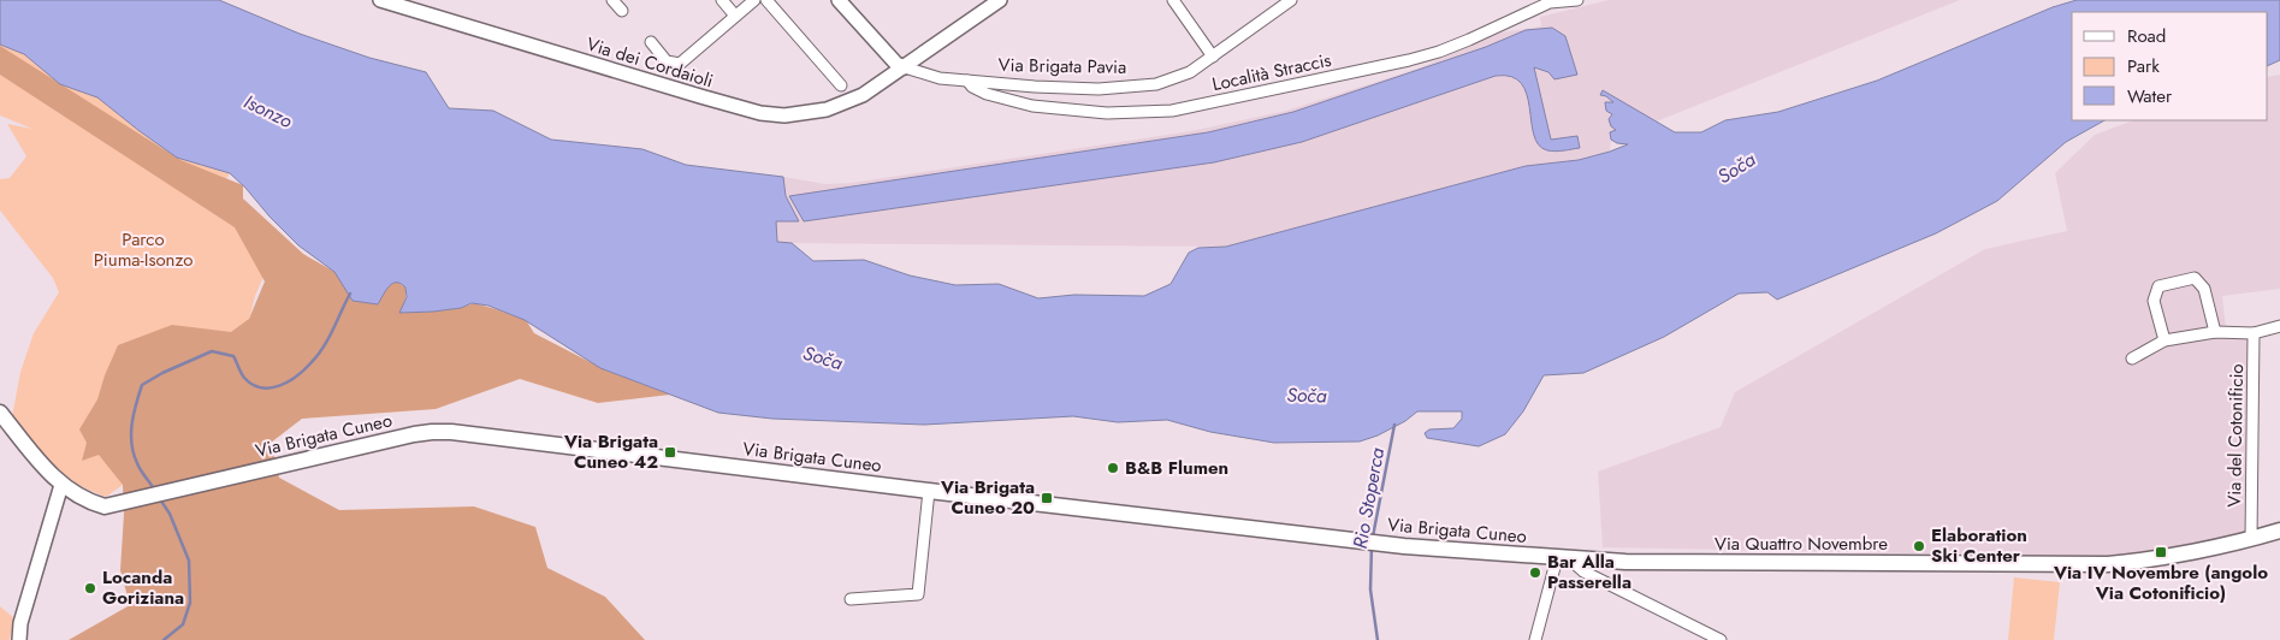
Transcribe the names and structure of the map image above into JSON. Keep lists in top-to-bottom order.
{
  "streets": {
    "main road": ["Via Brigata Cuneo", "Via Quattro Novembre"],
    "street": [
      "Via dei Cordaioli",
      "Via Brigata Pavia",
      "Località Straccis",
      "Via del Cotonificio"
    ]
  },
  "crossings": [
    ["Via dei Cordaioli", "Via Brigata Pavia"],
    ["Via Brigata Pavia", "Località Straccis"],
    ["Via Brigata Cuneo", "Via Quattro Novembre"],
    ["Via del Cotonificio", "Via Quattro Novembre"]
  ],
  "water": ["Isonzo", "Soča", "Rio Stoperca"],
  "parks": ["Parco Piuma-Isonzo"],
  "places": {
    "transit": ["Via Brigata Cuneo 42", "Via Brigata Cuneo 20", "Via IV Novembre (angolo Via Cotonificio)"],
    "other": [
      "B&B Flumen",
      "Elaboration Ski Center",
      "Bar Alla Passerella",
      "Locanda Goriziana"
    ]
  },
  "legend": ["Road", "Park", "Water"]
}
